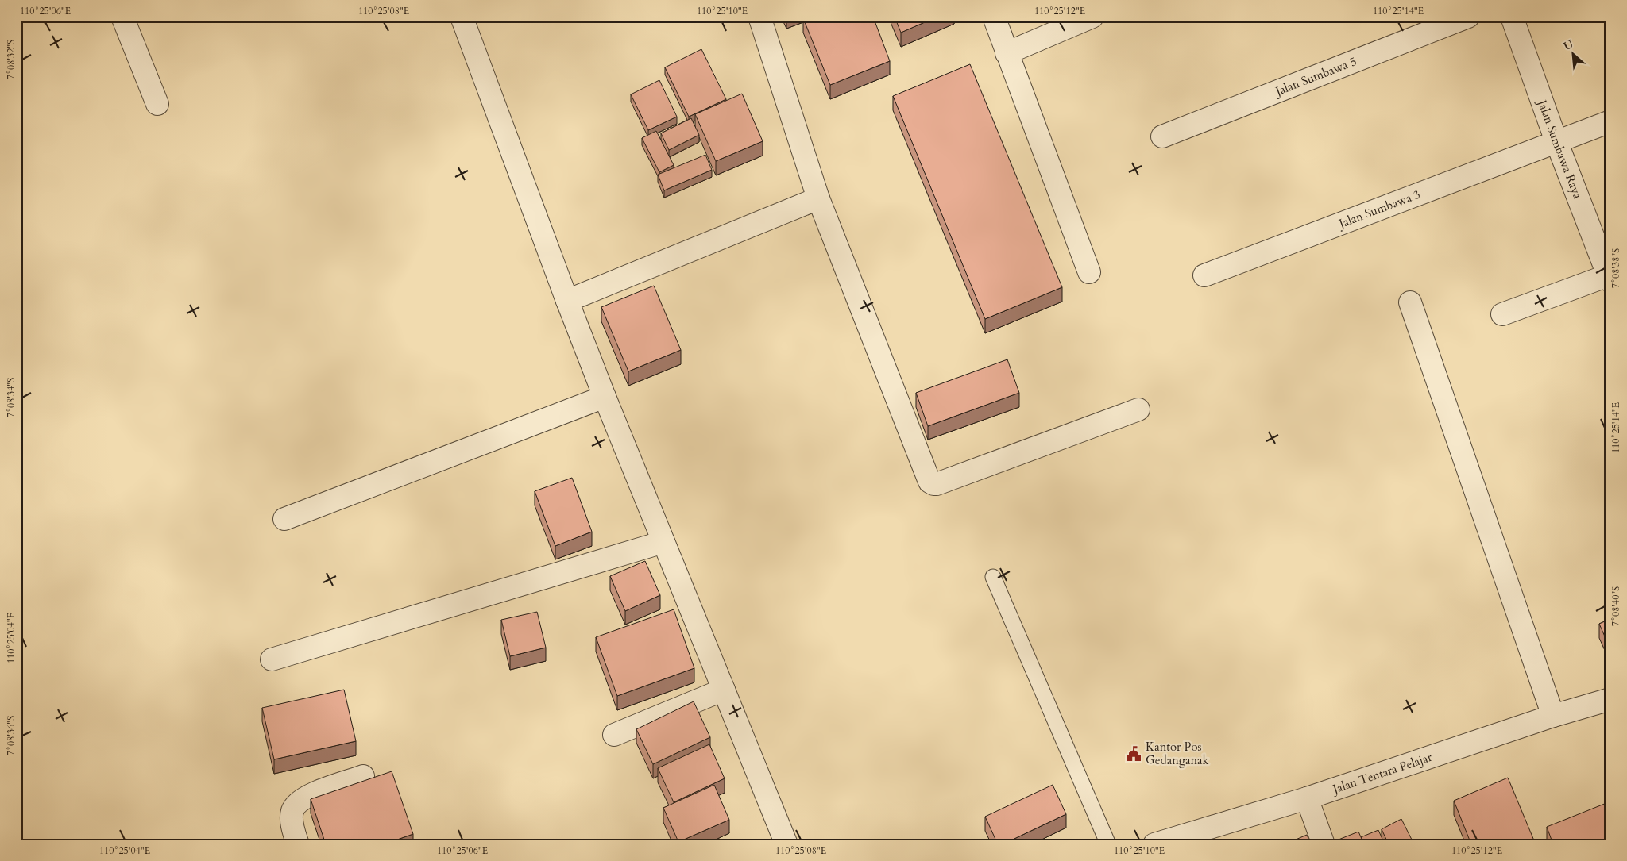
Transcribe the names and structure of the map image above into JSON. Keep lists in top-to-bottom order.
{
  "streets": {
    "street": [
      "Jalan Sumbawa 5",
      "Jalan Sumbawa Raya",
      "Jalan Sumbawa 3",
      "Jalan Tentara Pelajar"
    ]
  },
  "crossings": [
    ["Jalan Sumbawa Raya", "Jalan Sumbawa 3"]
  ],
  "places": {
    "public building": ["Kantor Pos Gedanganak"]
  },
  "north": "top left",
  "coordinates": [
    "110°25'06\"E",
    "110°25'08\"E",
    "110°25'10\"E",
    "110°25'12\"E",
    "110°25'14\"E",
    "7°08'32\"S",
    "7°08'38\"S",
    "7°08'34\"S",
    "7°08'40\"S",
    "110°25'04\"E",
    "7°08'36\"S"
  ]
}
